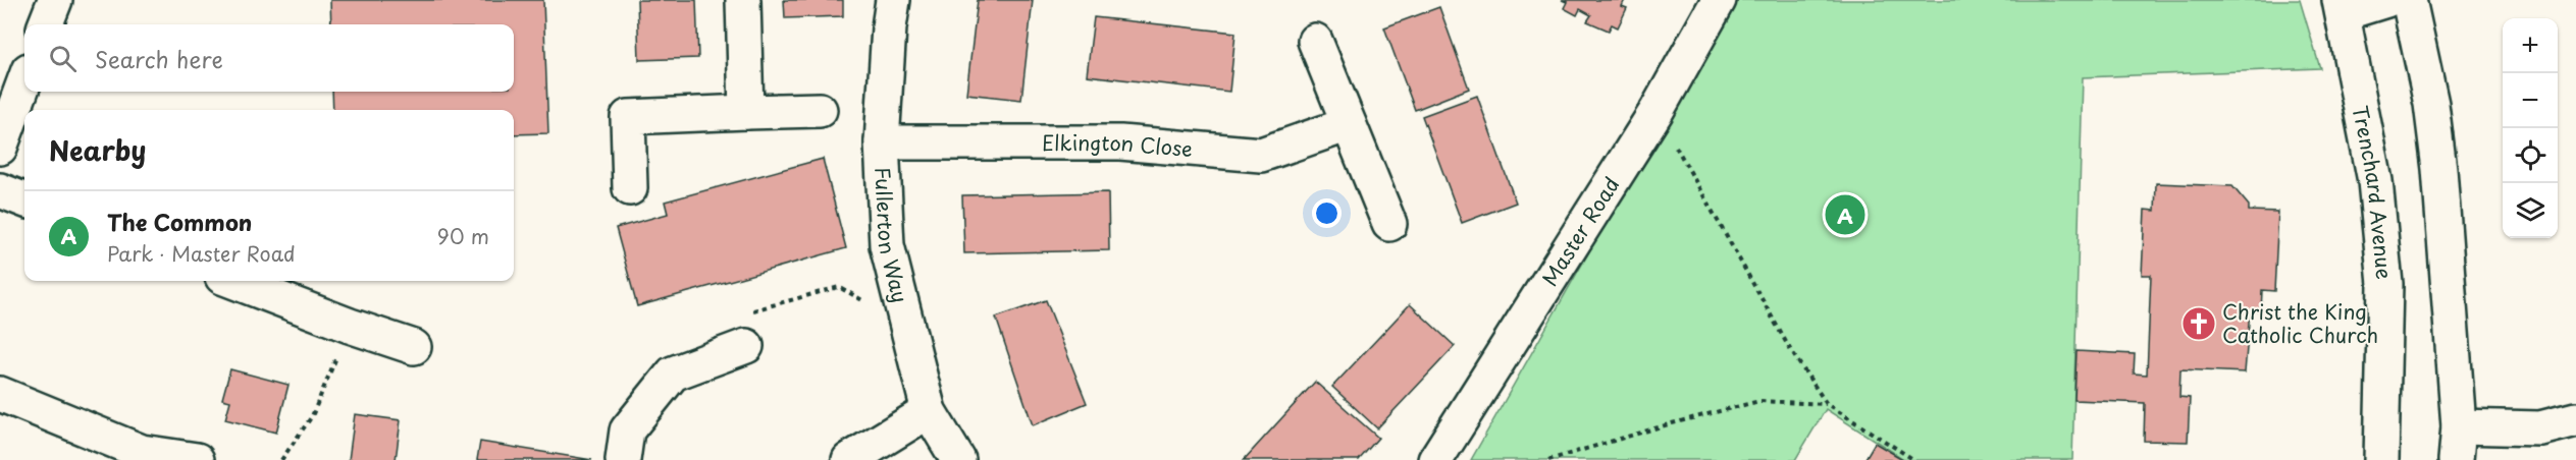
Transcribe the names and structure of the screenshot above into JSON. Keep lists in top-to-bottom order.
{
  "streets": {
    "street": [
      "Elkington Close",
      "Trenchard Avenue",
      "Master Road",
      "Fullerton Way"
    ]
  },
  "crossings": [
    ["Elkington Close", "Fullerton Way"]
  ],
  "places": {
    "church": ["Christ the King Catholic Church"]
  },
  "page": {
    "map_buttons": ["+", "−"],
    "search": "Search here",
    "heading": "Nearby",
    "list": [
      {
        "mark": "A",
        "name": "The Common",
        "note": "Park · Master Road",
        "value": "90 m"
      }
    ],
    "pins": "A"
  }
}
